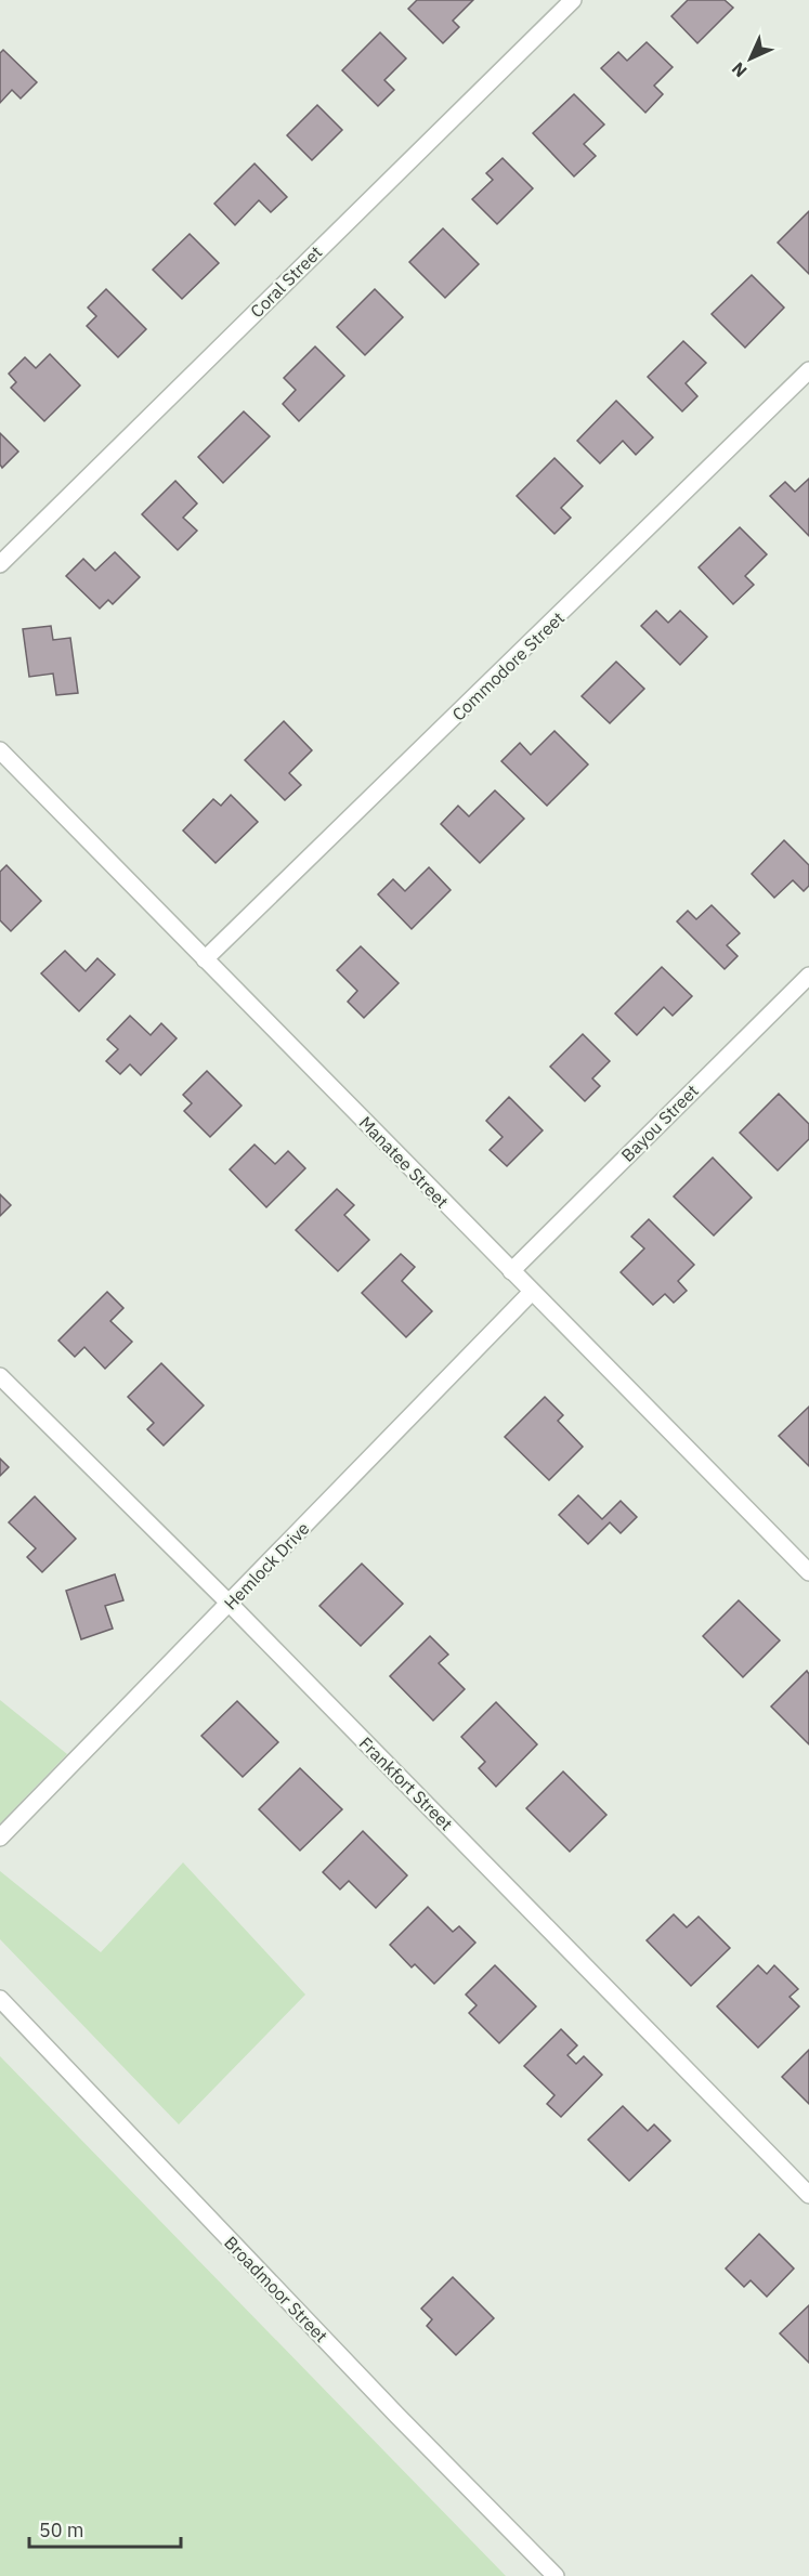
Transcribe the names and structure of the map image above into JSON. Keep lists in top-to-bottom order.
{
  "streets": {
    "street": [
      "Coral Street",
      "Commodore Street",
      "Bayou Street",
      "Manatee Street",
      "Hemlock Drive",
      "Frankfort Street",
      "Broadmoor Street"
    ]
  },
  "crossings": [
    ["Commodore Street", "Manatee Street"],
    ["Bayou Street", "Manatee Street"],
    ["Manatee Street", "Hemlock Drive"],
    ["Hemlock Drive", "Frankfort Street"]
  ],
  "scale_bar": "50 m",
  "north": "bottom left"
}
